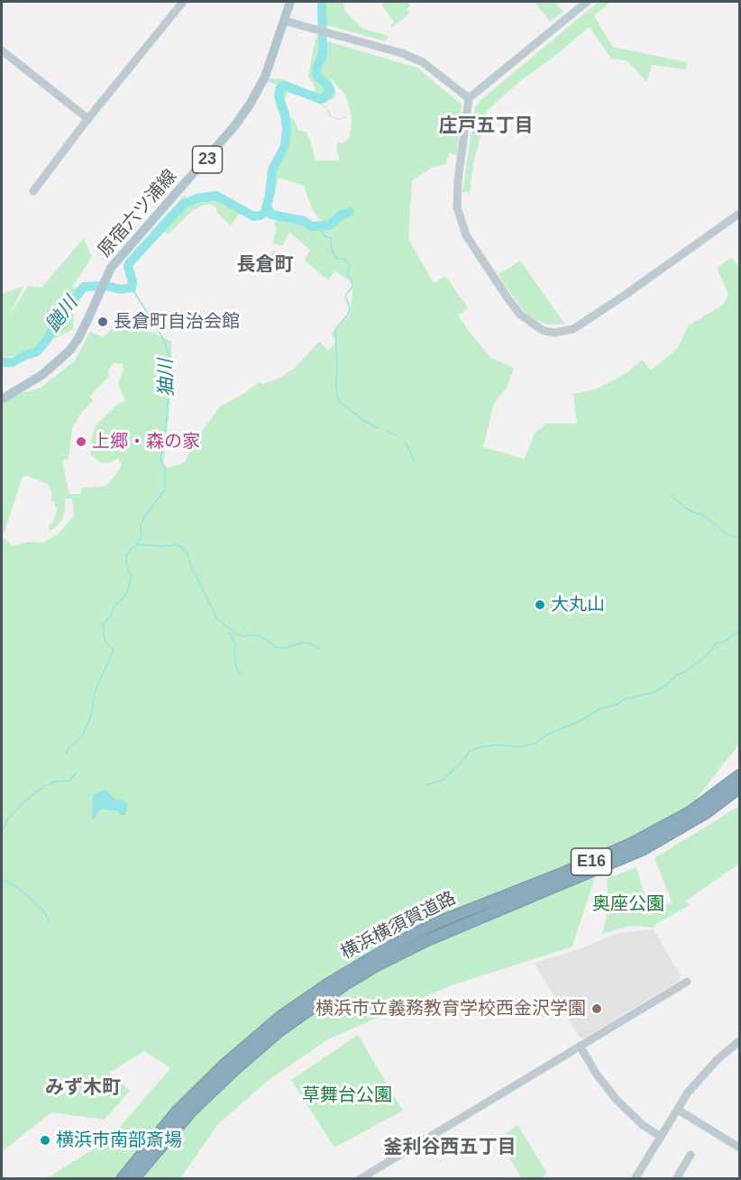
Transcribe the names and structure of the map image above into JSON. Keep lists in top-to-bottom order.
{
  "streets": {
    "highway": ["E16", "横浜横須賀道路"],
    "main road": ["23", "原宿六ツ浦線"]
  },
  "crossings": [
    ["E16", "横浜横須賀道路"]
  ],
  "districts": [
    "庄戸五丁目",
    "長倉町",
    "みず木町",
    "釜利谷西五丁目"
  ],
  "water": ["鼬川", "㹨川"],
  "parks": ["奥座公園", "草舞台公園"],
  "places": [
    "長倉町自治会館",
    "上郷・森の家",
    "大丸山",
    "横浜市立義務教育学校西金沢学園",
    "横浜市南部斎場"
  ]
}
